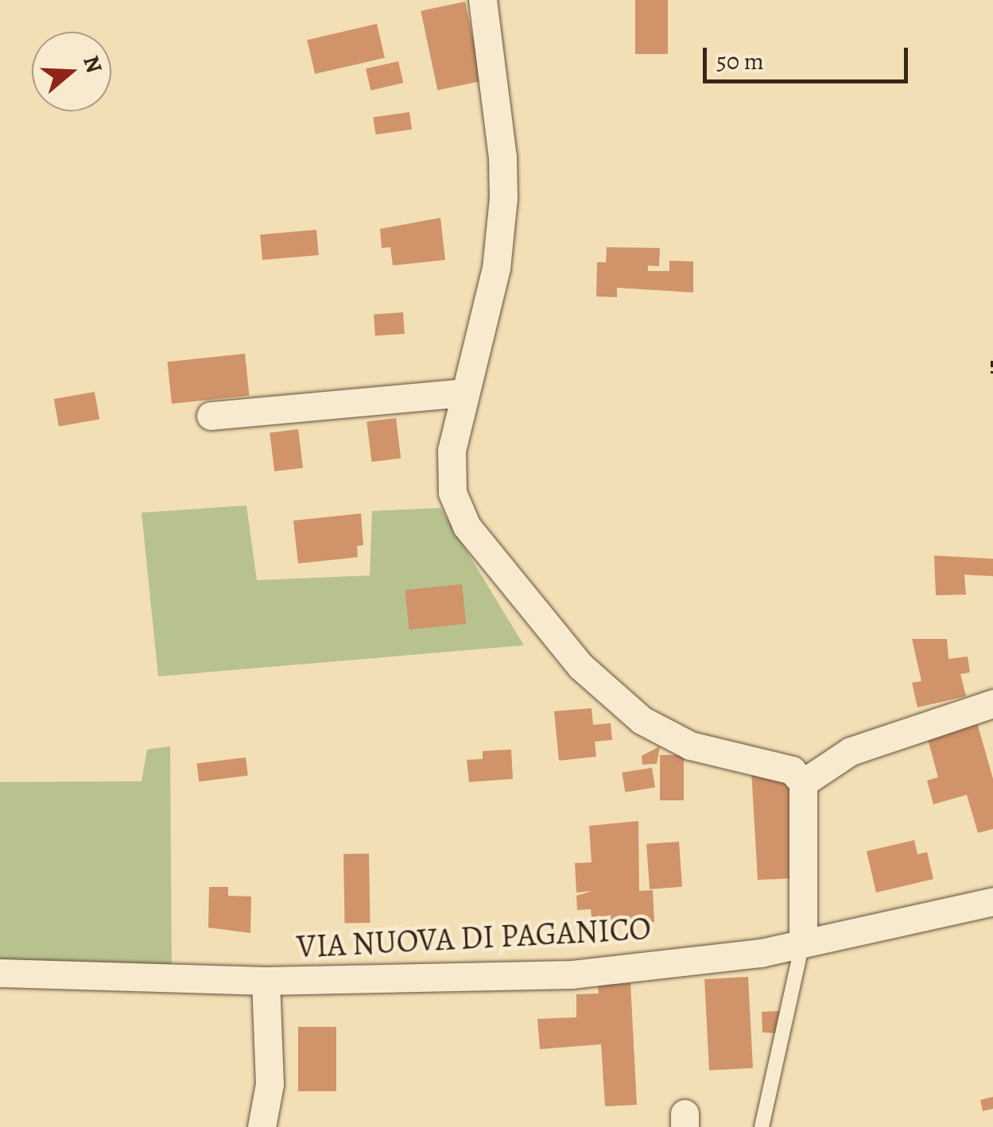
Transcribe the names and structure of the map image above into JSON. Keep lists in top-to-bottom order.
{
  "streets": {
    "street": ["VIA NUOVA DI PAGANICO"]
  },
  "scale_bar": "50 m",
  "north": "right"
}
